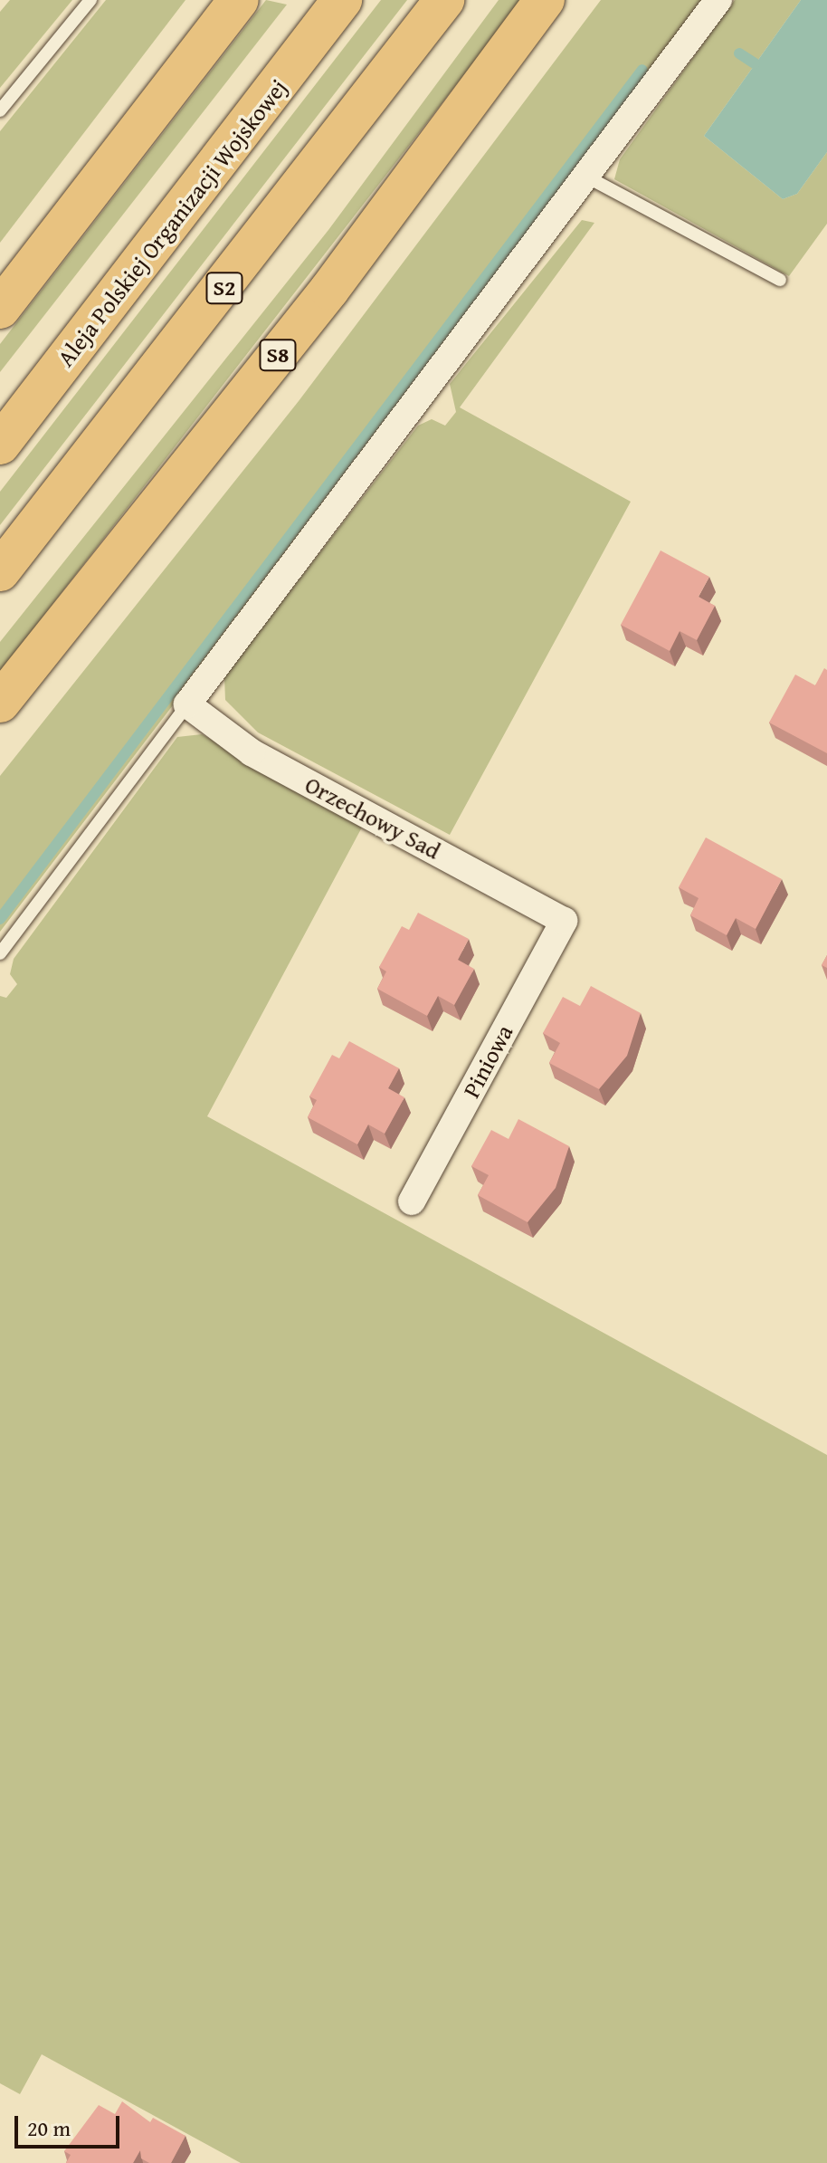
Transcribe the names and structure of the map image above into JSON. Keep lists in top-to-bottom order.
{
  "streets": {
    "highway": ["Aleja Polskiej Organizacji Wojskowej", "S2", "S8"],
    "street": ["Orzechowy Sad", "Piniowa"]
  },
  "crossings": [
    ["Orzechowy Sad", "Piniowa"]
  ],
  "scale_bar": "20 m"
}
